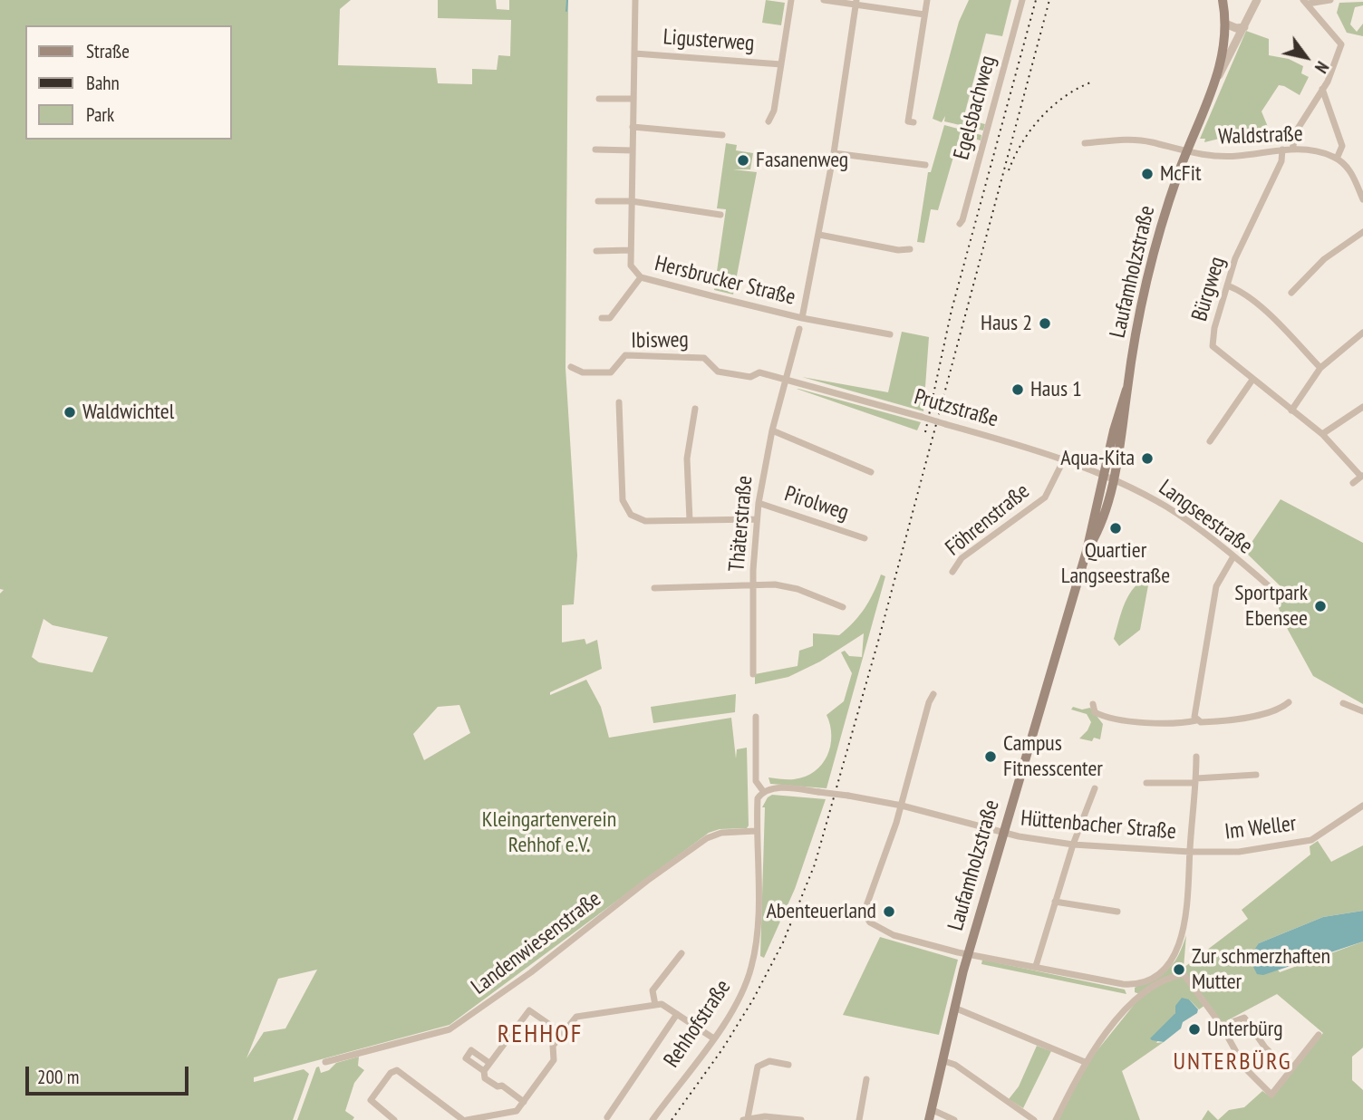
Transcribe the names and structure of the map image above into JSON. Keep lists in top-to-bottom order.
{
  "streets": {
    "main road": ["Laufamholzstraße"],
    "street": [
      "Ligusterweg",
      "Egelsbachweg",
      "Waldstraße",
      "Hersbrucker Straße",
      "Bürgweg",
      "Ibisweg",
      "Prutzstraße",
      "Pirolweg",
      "Langseestraße",
      "Föhrenstraße",
      "Thäterstraße",
      "Hüttenbacher Straße",
      "Im Weller",
      "Landenwiesenstraße",
      "Rehhofstraße"
    ]
  },
  "crossings": [
    ["Ligusterweg", "Hersbrucker Straße"],
    ["Waldstraße", "Laufamholzstraße"],
    ["Waldstraße", "Bürgweg"],
    ["Laufamholzstraße", "Prutzstraße"],
    ["Laufamholzstraße", "Langseestraße"],
    ["Laufamholzstraße", "Hüttenbacher Straße"],
    ["Ibisweg", "Prutzstraße"],
    ["Ibisweg", "Thäterstraße"],
    ["Prutzstraße", "Langseestraße"],
    ["Prutzstraße", "Föhrenstraße"],
    ["Prutzstraße", "Thäterstraße"],
    ["Pirolweg", "Thäterstraße"],
    ["Hüttenbacher Straße", "Im Weller"],
    ["Landenwiesenstraße", "Rehhofstraße"]
  ],
  "districts": ["REHHOF", "UNTERBÜRG"],
  "parks": ["Kleingartenverein Rehhof e.V."],
  "places": [
    "Fasanenweg",
    "McFit",
    "Haus 2",
    "Haus 1",
    "Waldwichtel",
    "Aqua-Kita",
    "Quartier Langseestraße",
    "Sportpark Ebensee",
    "Campus Fitnesscenter",
    "Abenteuerland",
    "Zur schmerzhaften Mutter",
    "Unterbürg"
  ],
  "legend": ["Straße", "Bahn", "Park"],
  "scale_bar": "200 m",
  "north": "bottom right"
}
